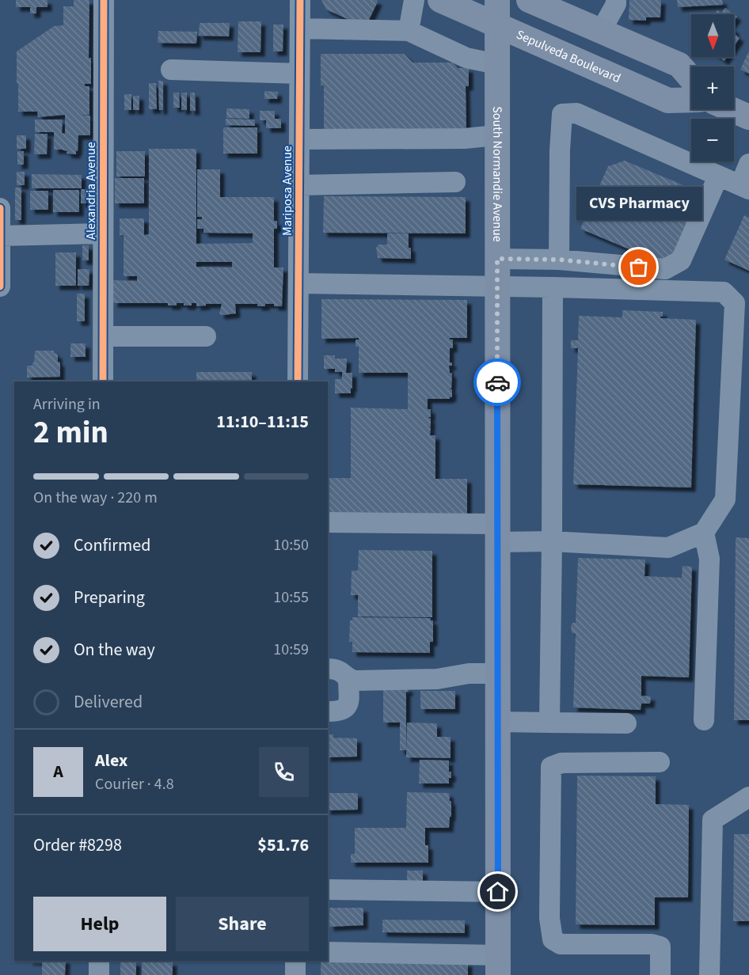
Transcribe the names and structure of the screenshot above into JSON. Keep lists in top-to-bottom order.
{
  "streets": {
    "main road": ["Sepulveda Boulevard", "South Normandie Avenue"],
    "street": ["Alexandria Avenue", "Mariposa Avenue"]
  },
  "crossings": [
    ["Sepulveda Boulevard", "South Normandie Avenue"]
  ],
  "places": ["CVS Pharmacy"],
  "north": "bottom",
  "page": {
    "map_buttons": ["+", "−"],
    "bubble": "CVS Pharmacy",
    "heading": ["2 min", "Arriving in", "11:10–11:15"],
    "panel": [
      "Alex",
      "Courier · 4.8",
      "Order #8298",
      "$51.76"
    ],
    "bar": "On the way · 220 m",
    "list": [
      ["Confirmed", "10:50"],
      ["Preparing", "10:55"],
      ["On the way", "10:59"],
      "Delivered"
    ],
    "round": "A",
    "buttons": ["Help", "Share"]
  }
}
